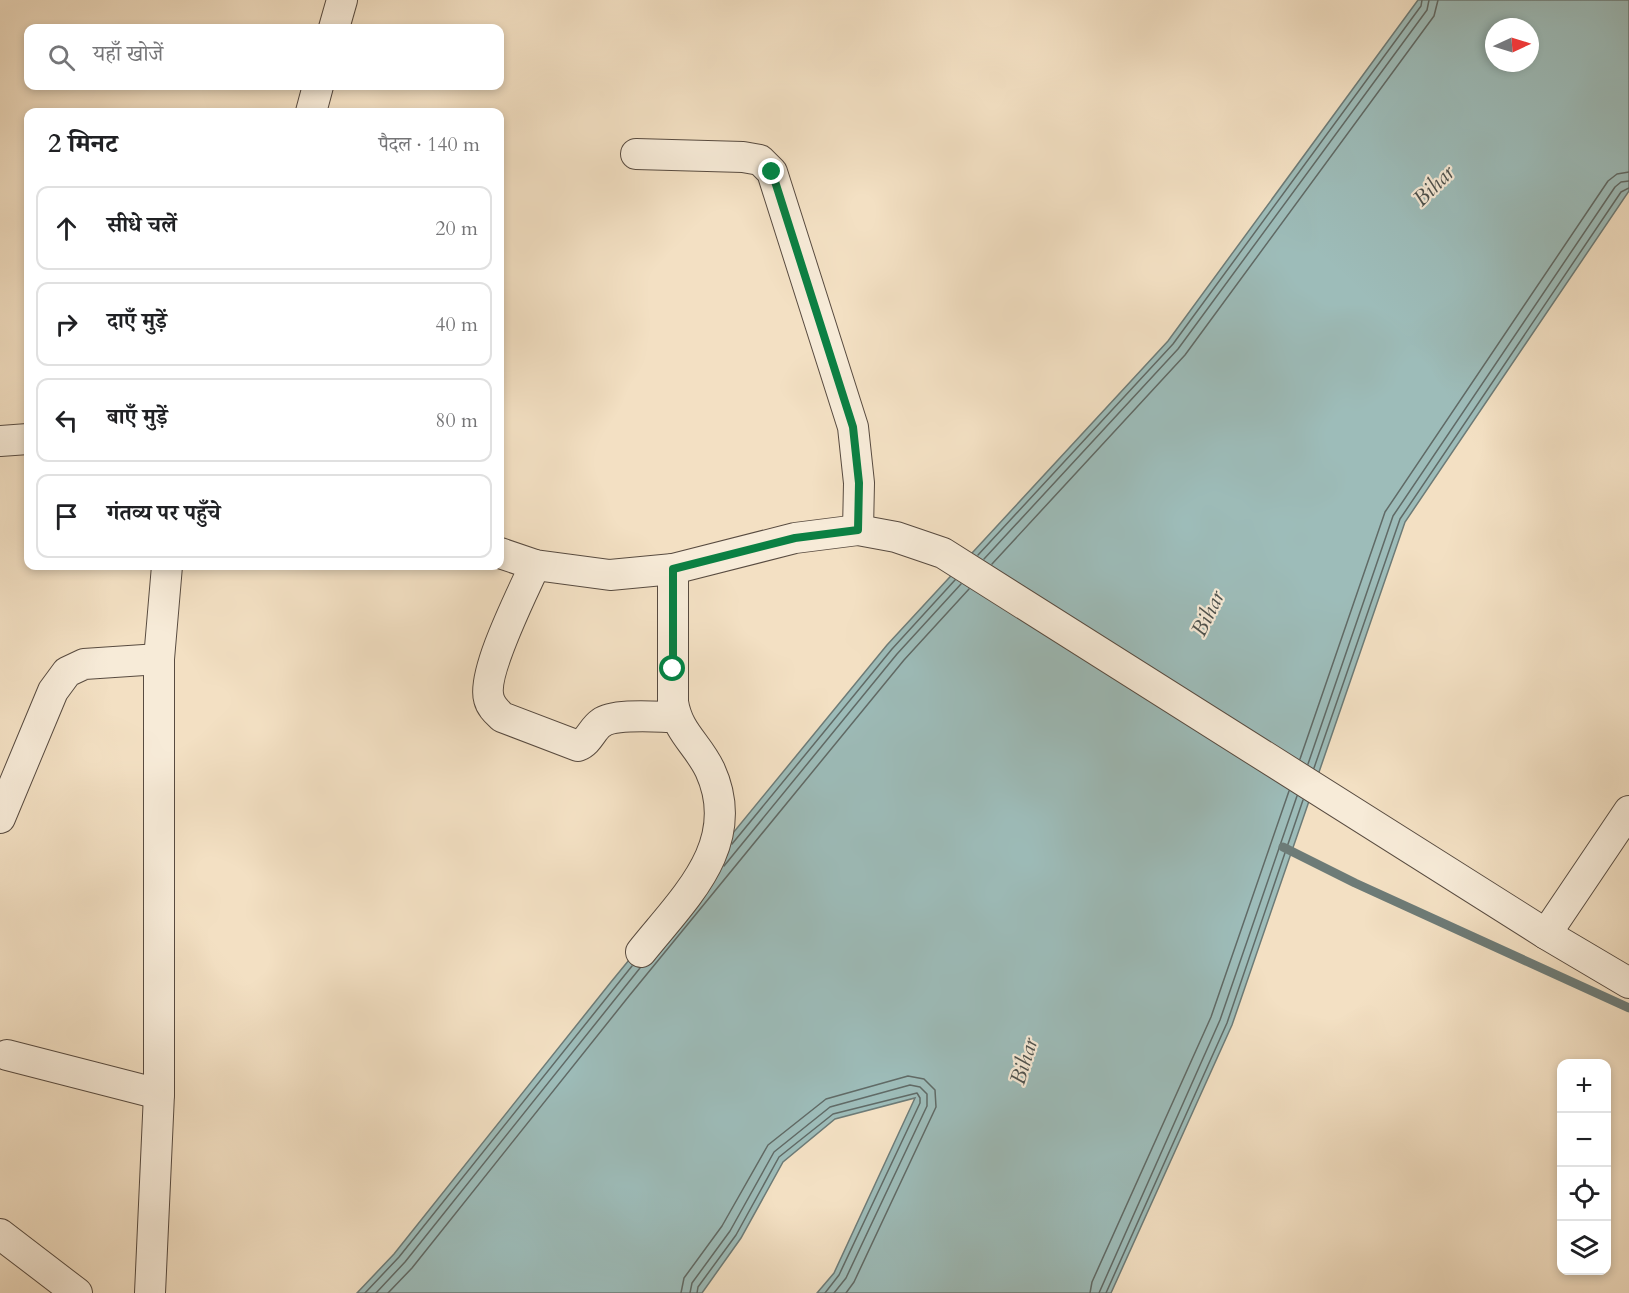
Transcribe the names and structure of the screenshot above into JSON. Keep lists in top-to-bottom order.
{
  "water": ["Bihar"],
  "north": "right",
  "page": {
    "search": "यहाँ खोजें",
    "heading": ["2 मिनट", "पैदल · 140 m"],
    "list": [
      ["सीधे चलें", "20 m"],
      ["दाएँ मुड़ें", "40 m"],
      ["बाएँ मुड़ें", "80 m"],
      "गंतव्य पर पहुँचे"
    ],
    "map_buttons": ["+", "−"]
  }
}
